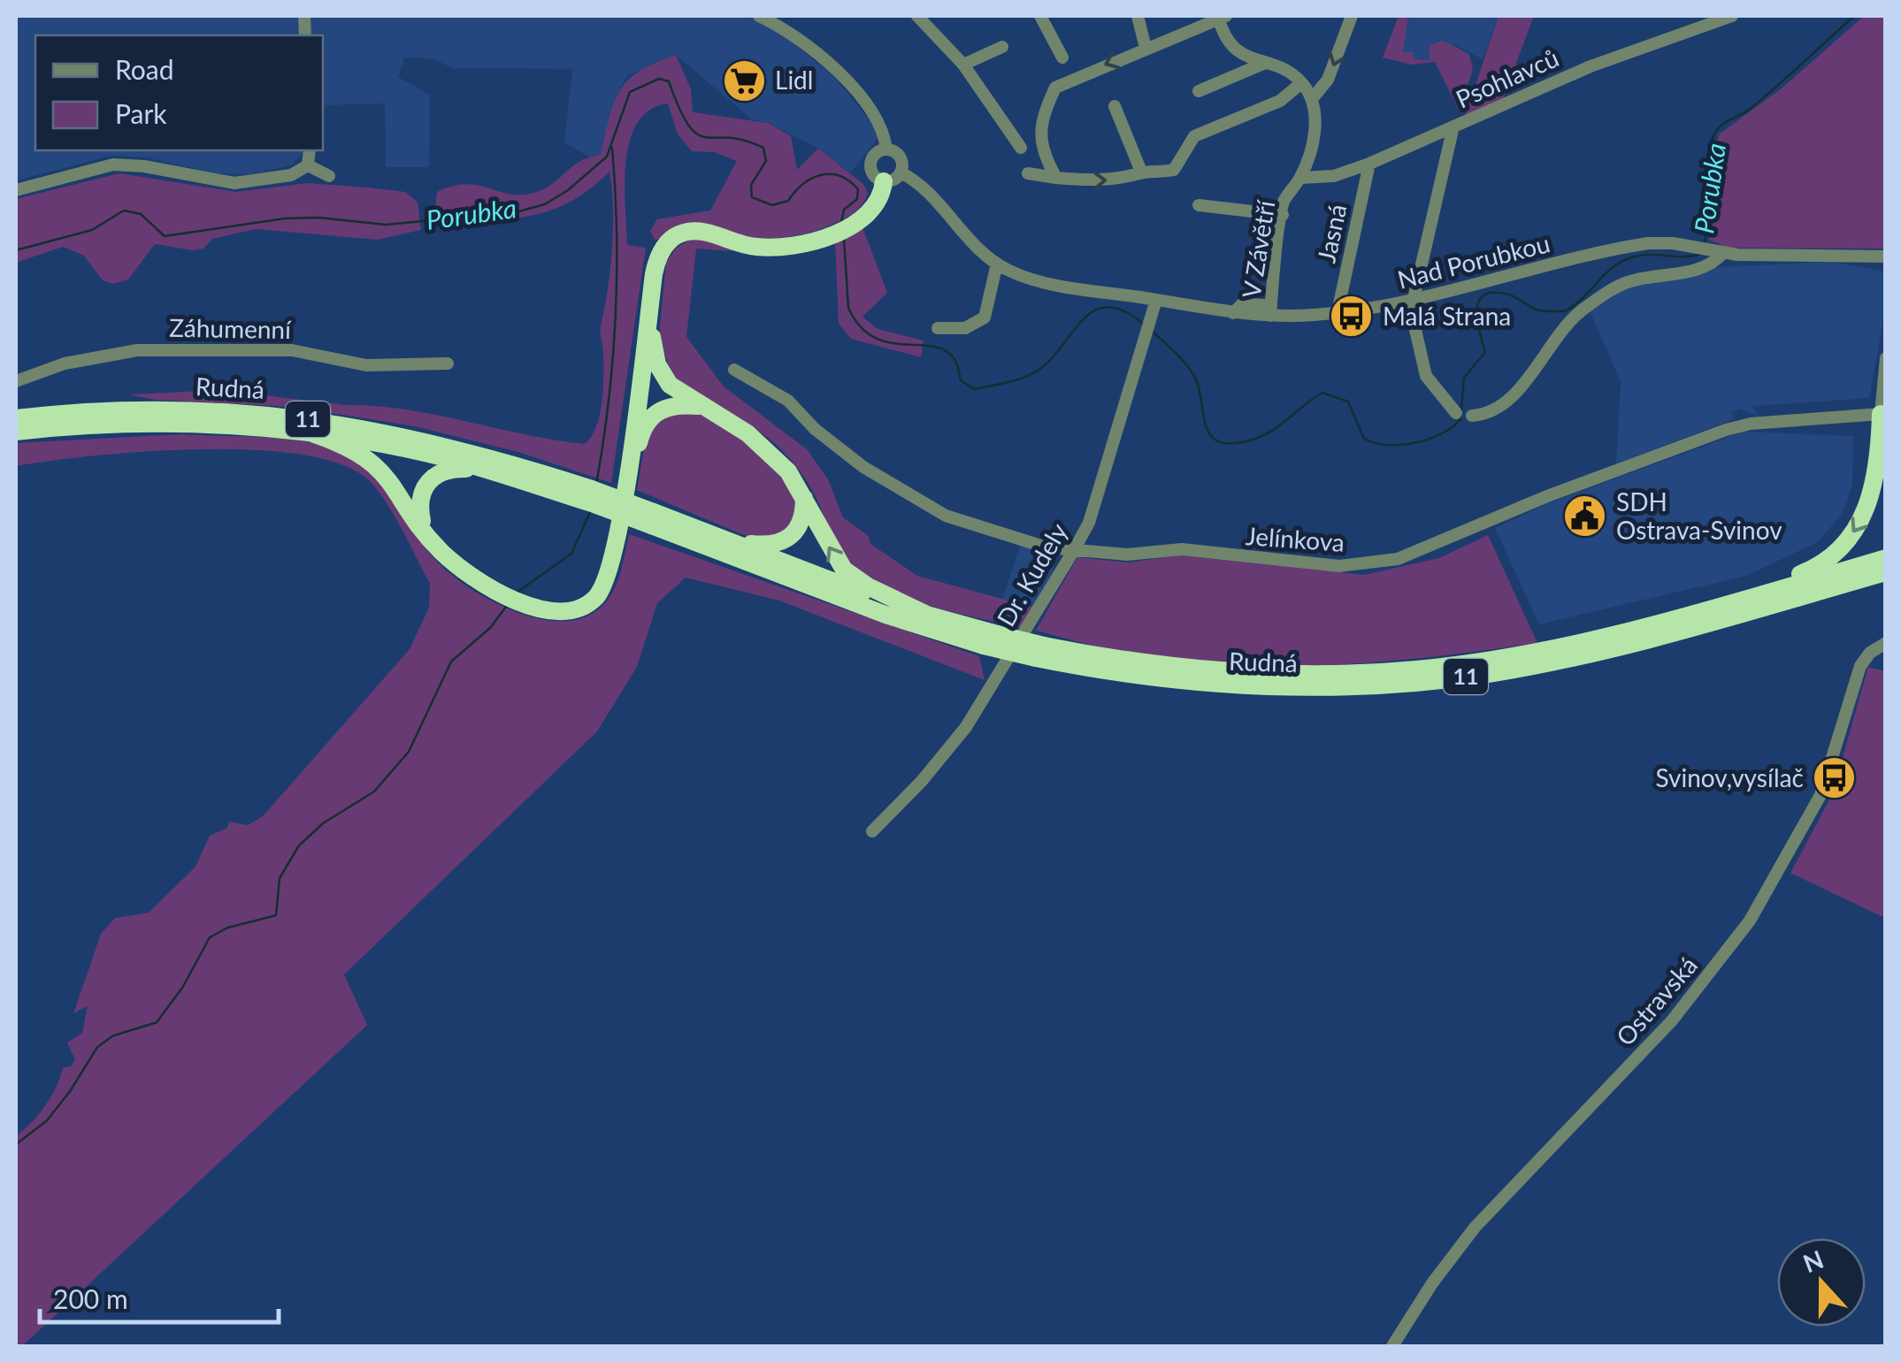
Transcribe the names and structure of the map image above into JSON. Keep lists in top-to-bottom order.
{
  "streets": {
    "highway": ["Rudná", "11"],
    "street": [
      "Psohlavců",
      "Jasná",
      "V Závětří",
      "Nad Porubkou",
      "Záhumenní",
      "Jelínkova",
      "Dr. Kudely",
      "Ostravská"
    ]
  },
  "crossings": [
    ["Psohlavců", "Jasná"],
    ["Psohlavců", "V Závětří"],
    ["Jasná", "Nad Porubkou"],
    ["V Závětří", "Nad Porubkou"],
    ["Nad Porubkou", "Dr. Kudely"],
    ["Rudná", "11"],
    ["Jelínkova", "Dr. Kudely"]
  ],
  "water": ["Porubka"],
  "places": {
    "supermarket": ["Lidl"],
    "bus stop": ["Malá Strana", "Svinov,vysílač"],
    "public building": ["SDH Ostrava-Svinov"]
  },
  "legend": ["Road", "Park"],
  "scale_bar": "200 m",
  "north": "top"
}
